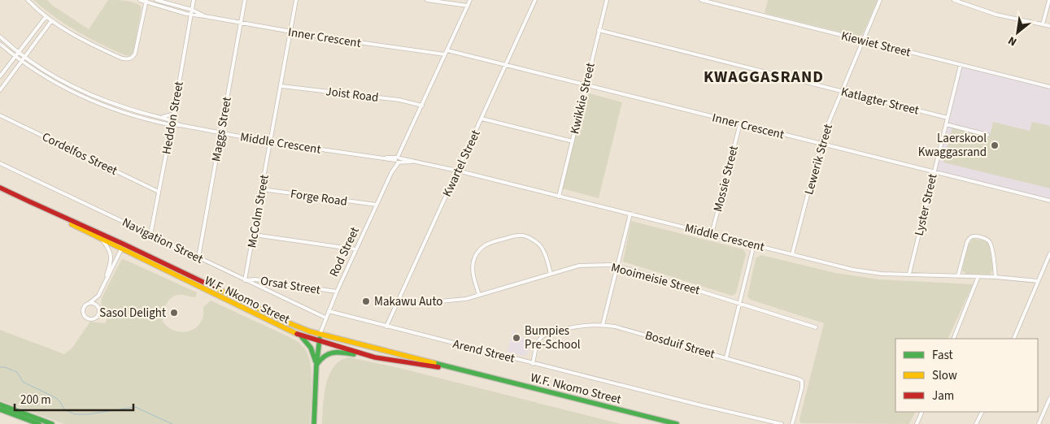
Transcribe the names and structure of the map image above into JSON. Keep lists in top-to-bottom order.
{
  "streets": {
    "main road": ["Rod Street", "W.F. Nkomo Street"],
    "street": [
      "Inner Crescent",
      "Kiewiet Street",
      "Joist Road",
      "Kwikkie Street",
      "Katlagter Street",
      "Heddon Street",
      "Maggs Street",
      "Middle Crescent",
      "Cordelfos Street",
      "Lewerik Street",
      "Kwartel Street",
      "Mossie Street",
      "Forge Road",
      "Lyster Street",
      "McColm Street",
      "Navigation Street",
      "Mooimeisie Street",
      "Orsat Street",
      "Bosduif Street",
      "Arend Street"
    ]
  },
  "crossings": [
    ["Inner Crescent", "Kwikkie Street"],
    ["Inner Crescent", "Heddon Street"],
    ["Inner Crescent", "Maggs Street"],
    ["Inner Crescent", "Lewerik Street"],
    ["Inner Crescent", "Kwartel Street"],
    ["Inner Crescent", "Mossie Street"],
    ["Inner Crescent", "Lyster Street"],
    ["Inner Crescent", "McColm Street"],
    ["Inner Crescent", "Rod Street"],
    ["Kiewiet Street", "Lewerik Street"],
    ["Kiewiet Street", "Lyster Street"],
    ["Joist Road", "McColm Street"],
    ["Joist Road", "Rod Street"],
    ["Kwikkie Street", "Katlagter Street"],
    ["Kwikkie Street", "Middle Crescent"],
    ["Katlagter Street", "Lewerik Street"],
    ["Katlagter Street", "Lyster Street"],
    ["Heddon Street", "Middle Crescent"],
    ["Heddon Street", "Cordelfos Street"],
    ["Heddon Street", "Navigation Street"],
    ["Maggs Street", "Middle Crescent"],
    ["Maggs Street", "Navigation Street"],
    ["Middle Crescent", "Lewerik Street"],
    ["Middle Crescent", "Kwartel Street"],
    ["Middle Crescent", "Mossie Street"],
    ["Middle Crescent", "Lyster Street"],
    ["Middle Crescent", "McColm Street"],
    ["Middle Crescent", "Rod Street"],
    ["Kwartel Street", "Mooimeisie Street"],
    ["Kwartel Street", "Arend Street"],
    ["Forge Road", "McColm Street"],
    ["Forge Road", "Rod Street"],
    ["McColm Street", "Navigation Street"],
    ["McColm Street", "Orsat Street"],
    ["Navigation Street", "Rod Street"],
    ["Navigation Street", "Orsat Street"],
    ["Rod Street", "Orsat Street"],
    ["Rod Street", "W.F. Nkomo Street"],
    ["Rod Street", "Arend Street"],
    ["Bosduif Street", "Arend Street"]
  ],
  "districts": ["KWAGGASRAND"],
  "places": [
    "Laerskool Kwaggasrand",
    "Makawu Auto",
    "Sasol Delight",
    "Bumpies Pre-School"
  ],
  "legend": ["Fast", "Slow", "Jam"],
  "scale_bar": "200 m",
  "north": "bottom left"
}
